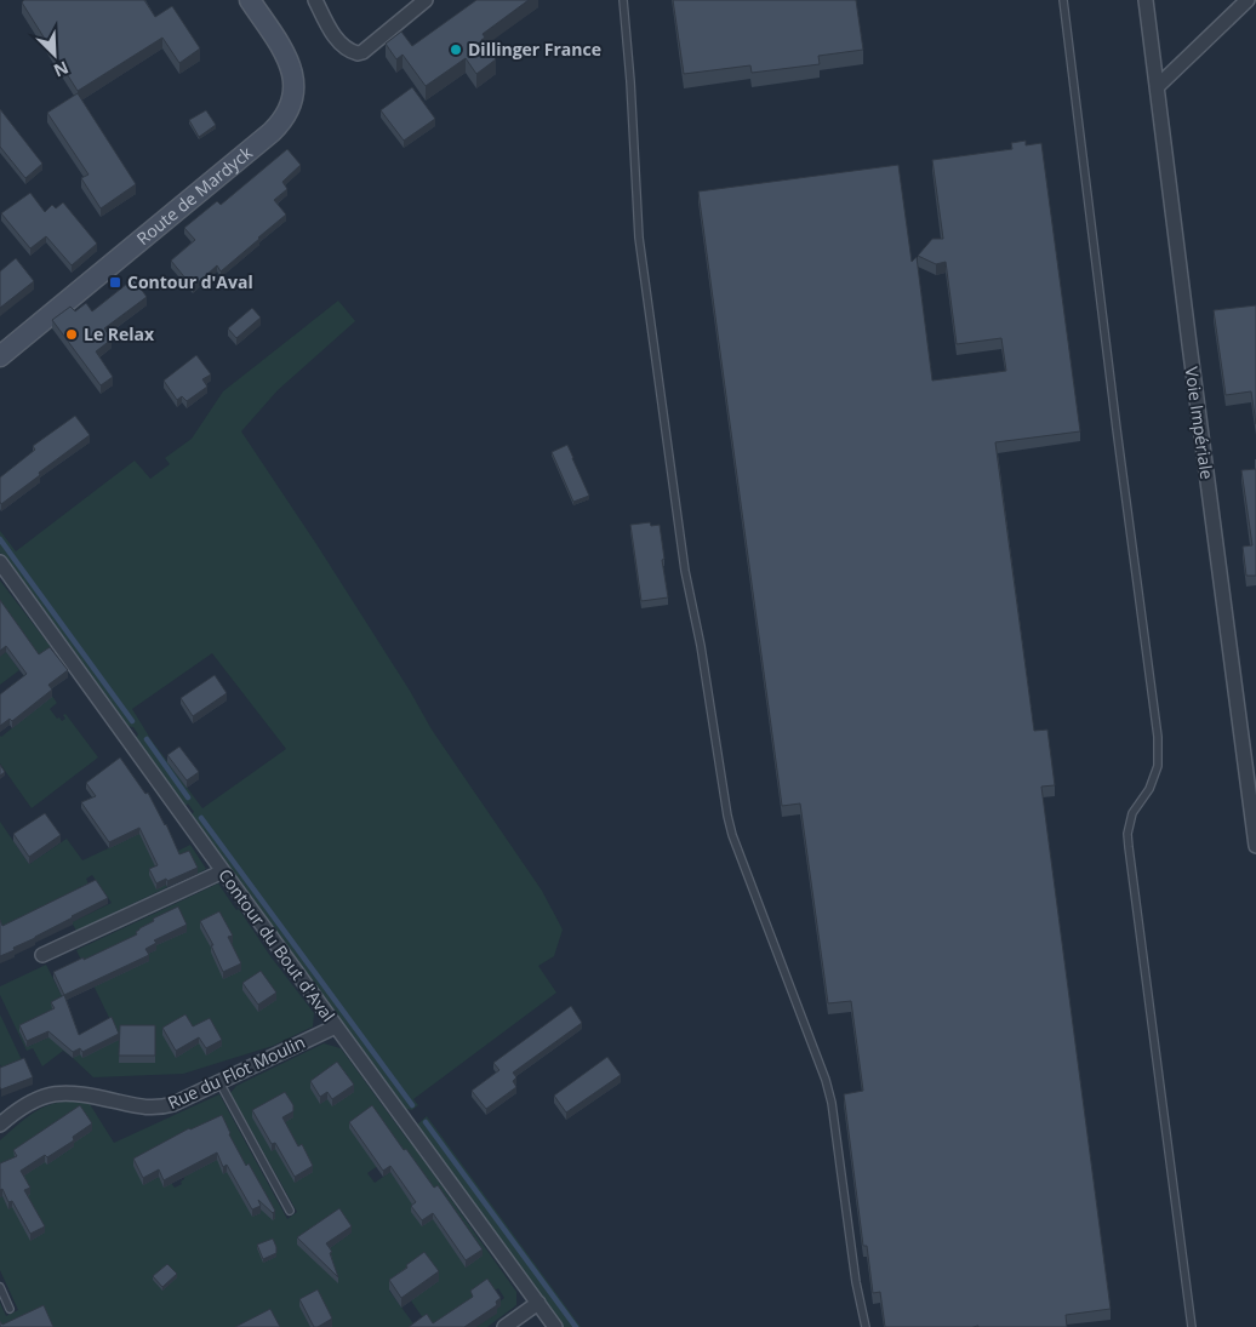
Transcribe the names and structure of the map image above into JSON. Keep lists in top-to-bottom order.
{
  "streets": {
    "main road": ["Route de Mardyck"],
    "street": ["Voie Impériale", "Contour du Bout d'Aval", "Rue du Flot Moulin"]
  },
  "crossings": [
    ["Contour du Bout d'Aval", "Rue du Flot Moulin"]
  ],
  "places": {
    "other": ["Dillinger France", "Le Relax"],
    "transit": ["Contour d'Aval"]
  },
  "north": "bottom right"
}
